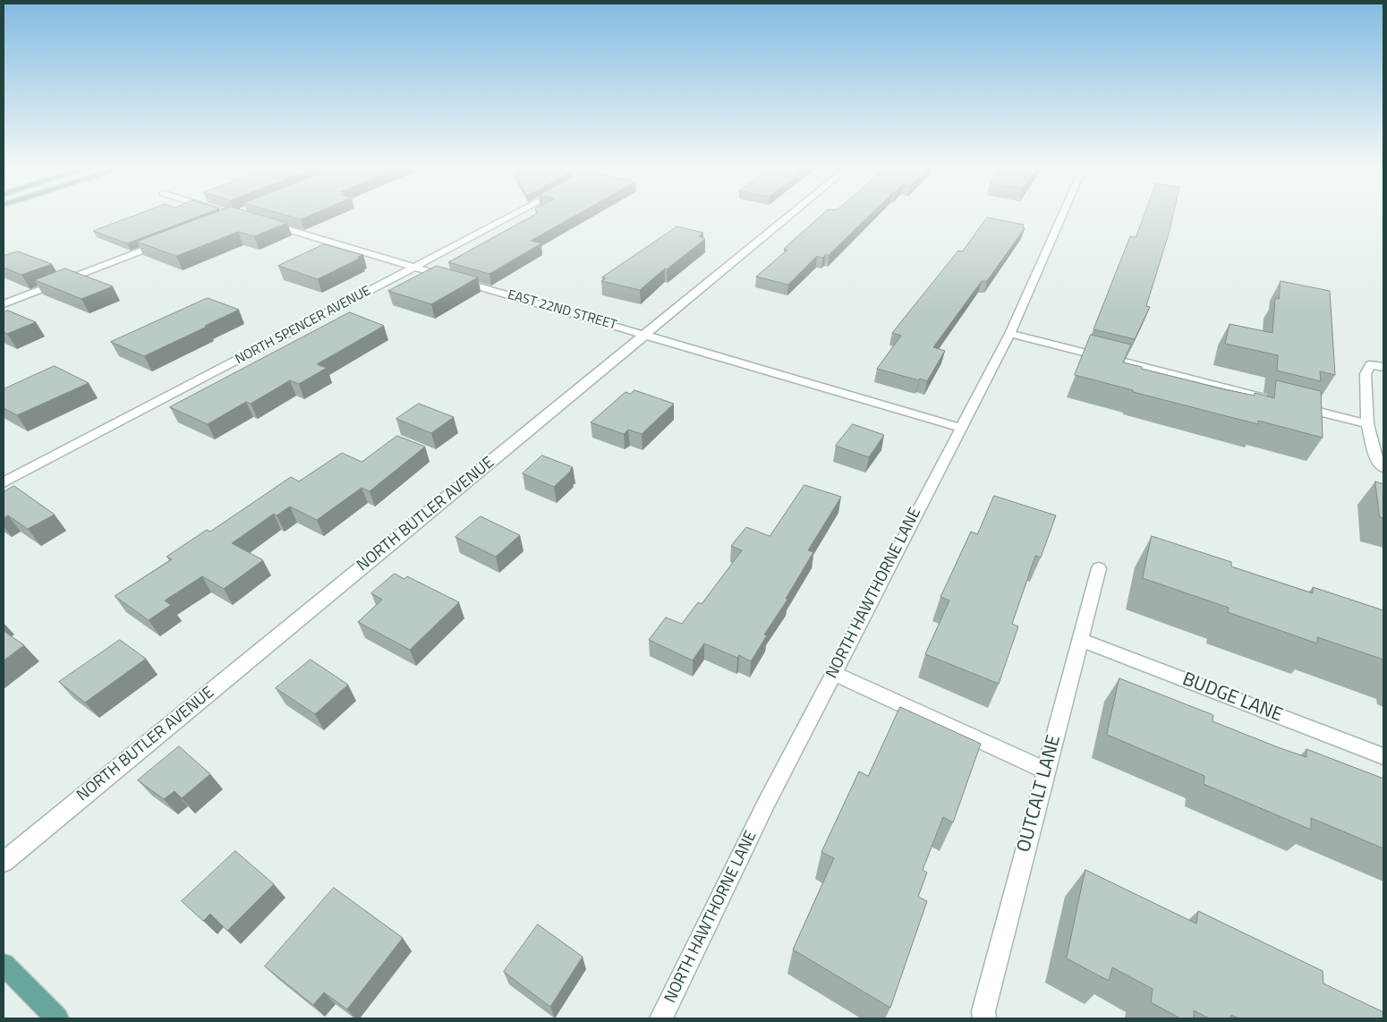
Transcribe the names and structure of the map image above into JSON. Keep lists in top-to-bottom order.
{
  "streets": {
    "street": [
      "EAST 22ND STREET",
      "NORTH SPENCER AVENUE",
      "NORTH BUTLER AVENUE",
      "NORTH HAWTHORNE LANE",
      "BUDGE LANE",
      "OUTCALT LANE"
    ]
  },
  "crossings": [
    ["EAST 22ND STREET", "NORTH SPENCER AVENUE"],
    ["EAST 22ND STREET", "NORTH BUTLER AVENUE"],
    ["EAST 22ND STREET", "NORTH HAWTHORNE LANE"],
    ["BUDGE LANE", "OUTCALT LANE"]
  ]
}
